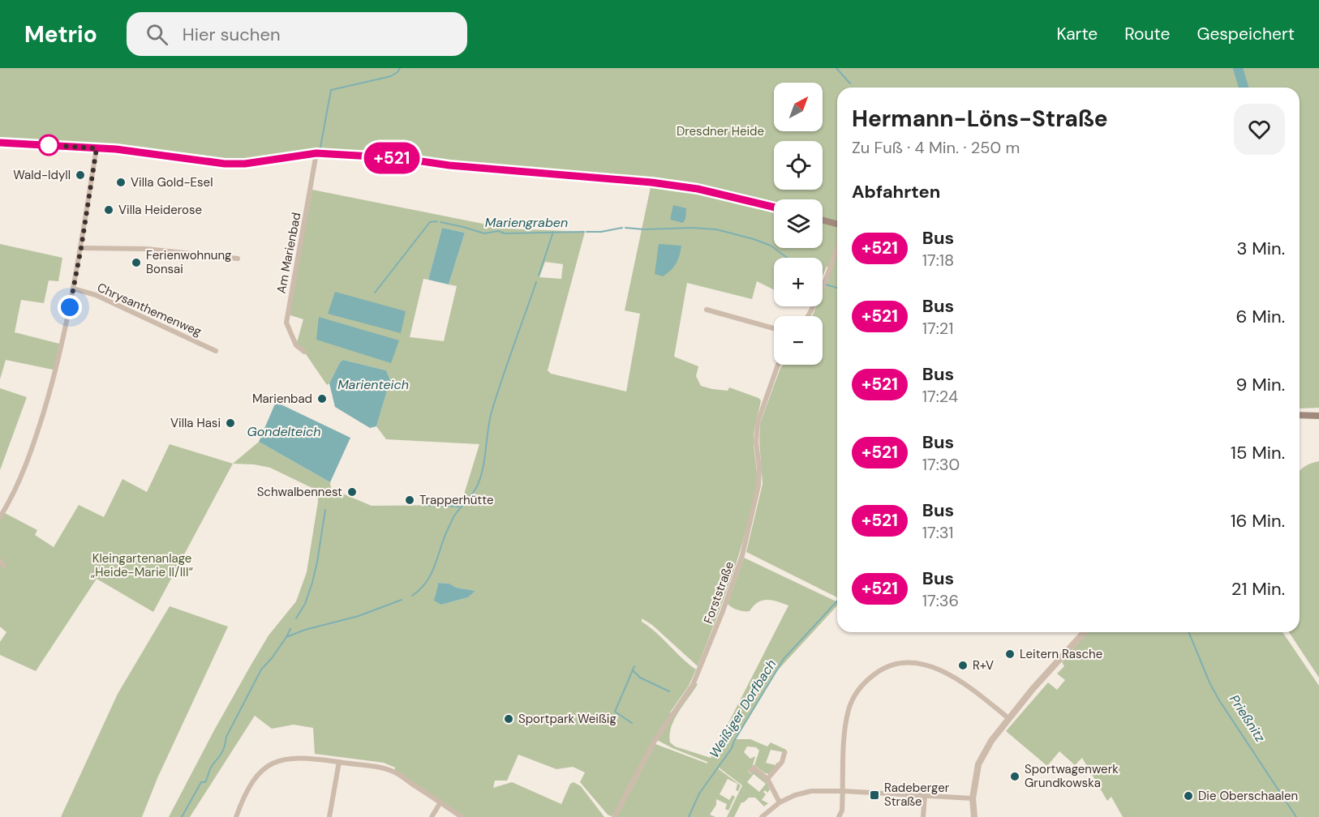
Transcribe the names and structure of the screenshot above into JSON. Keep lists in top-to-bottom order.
{
  "streets": {
    "street": ["Am Marienbad", "Chrysanthemenweg", "Forststraße"]
  },
  "water": [
    "Mariengraben",
    "Marienteich",
    "Gondelteich",
    "Weißiger Dorfbach",
    "Prießnitz"
  ],
  "parks": ["Dresdner Heide", "Kleingartenanlage „Heide-Marie II/III“"],
  "places": {
    "other": [
      "Wald-Idyll",
      "Villa Gold-Esel",
      "Villa Heiderose",
      "Ferienwohnung Bonsai",
      "Marienbad",
      "Villa Hasi",
      "Schwalbennest",
      "Trapperhütte",
      "Leitern Rasche",
      "R+V",
      "Sportpark Weißig",
      "Sportwagenwerk Grundkowska",
      "Die Oberschaalen"
    ],
    "transit": ["Radeberger Straße"]
  },
  "lines": ["bus line +521"],
  "north": "top right",
  "page": {
    "header": "Metrio",
    "search": "Hier suchen",
    "nav": ["Karte", "Route", "Gespeichert"],
    "on_map": "+521",
    "map_buttons": ["+", "−"],
    "heading": [
      ["Hermann-Löns-Straße", "Zu Fuß · 4 Min. · 250 m"],
      "Abfahrten"
    ],
    "list": [
      {
        "mark": "+521",
        "name": "Bus",
        "note": "17:18",
        "value": "3 Min."
      },
      {
        "mark": "+521",
        "name": "Bus",
        "note": "17:21",
        "value": "6 Min."
      },
      {
        "mark": "+521",
        "name": "Bus",
        "note": "17:24",
        "value": "9 Min."
      },
      {
        "mark": "+521",
        "name": "Bus",
        "note": "17:30",
        "value": "15 Min."
      },
      {
        "mark": "+521",
        "name": "Bus",
        "note": "17:31",
        "value": "16 Min."
      },
      {
        "mark": "+521",
        "name": "Bus",
        "note": "17:36",
        "value": "21 Min."
      }
    ]
  }
}
